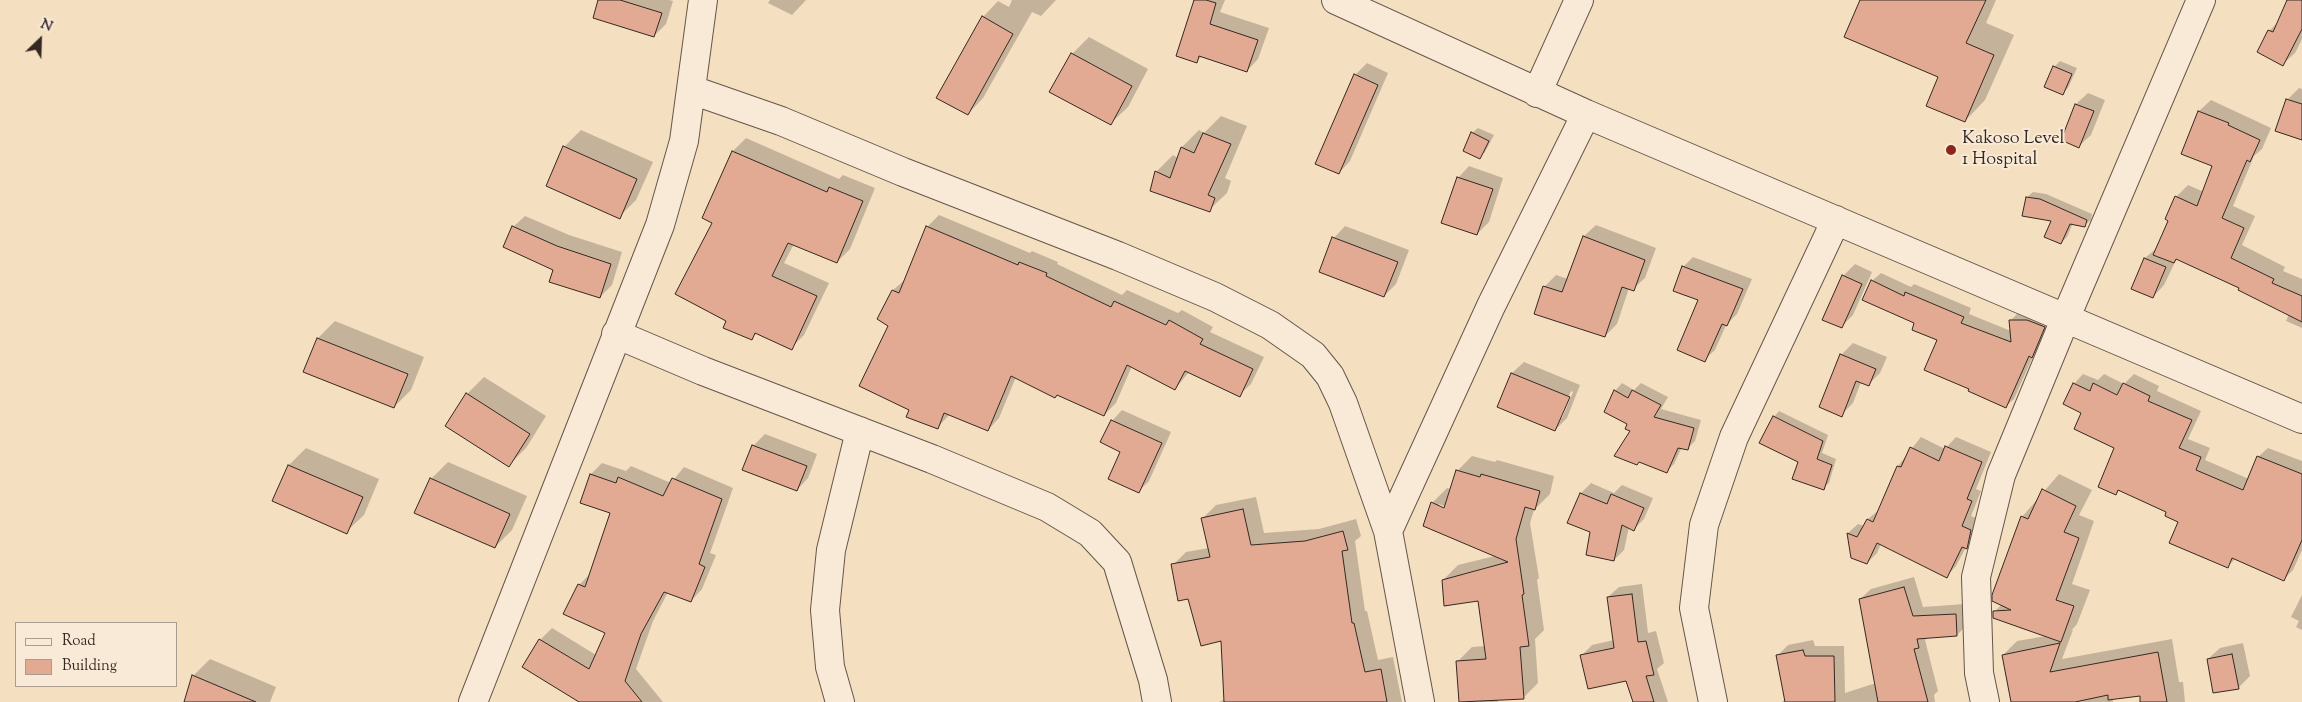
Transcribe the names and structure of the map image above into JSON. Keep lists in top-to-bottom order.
{
  "places": ["Kakoso Level 1 Hospital"],
  "legend": ["Road", "Building"],
  "north": "top right"
}
